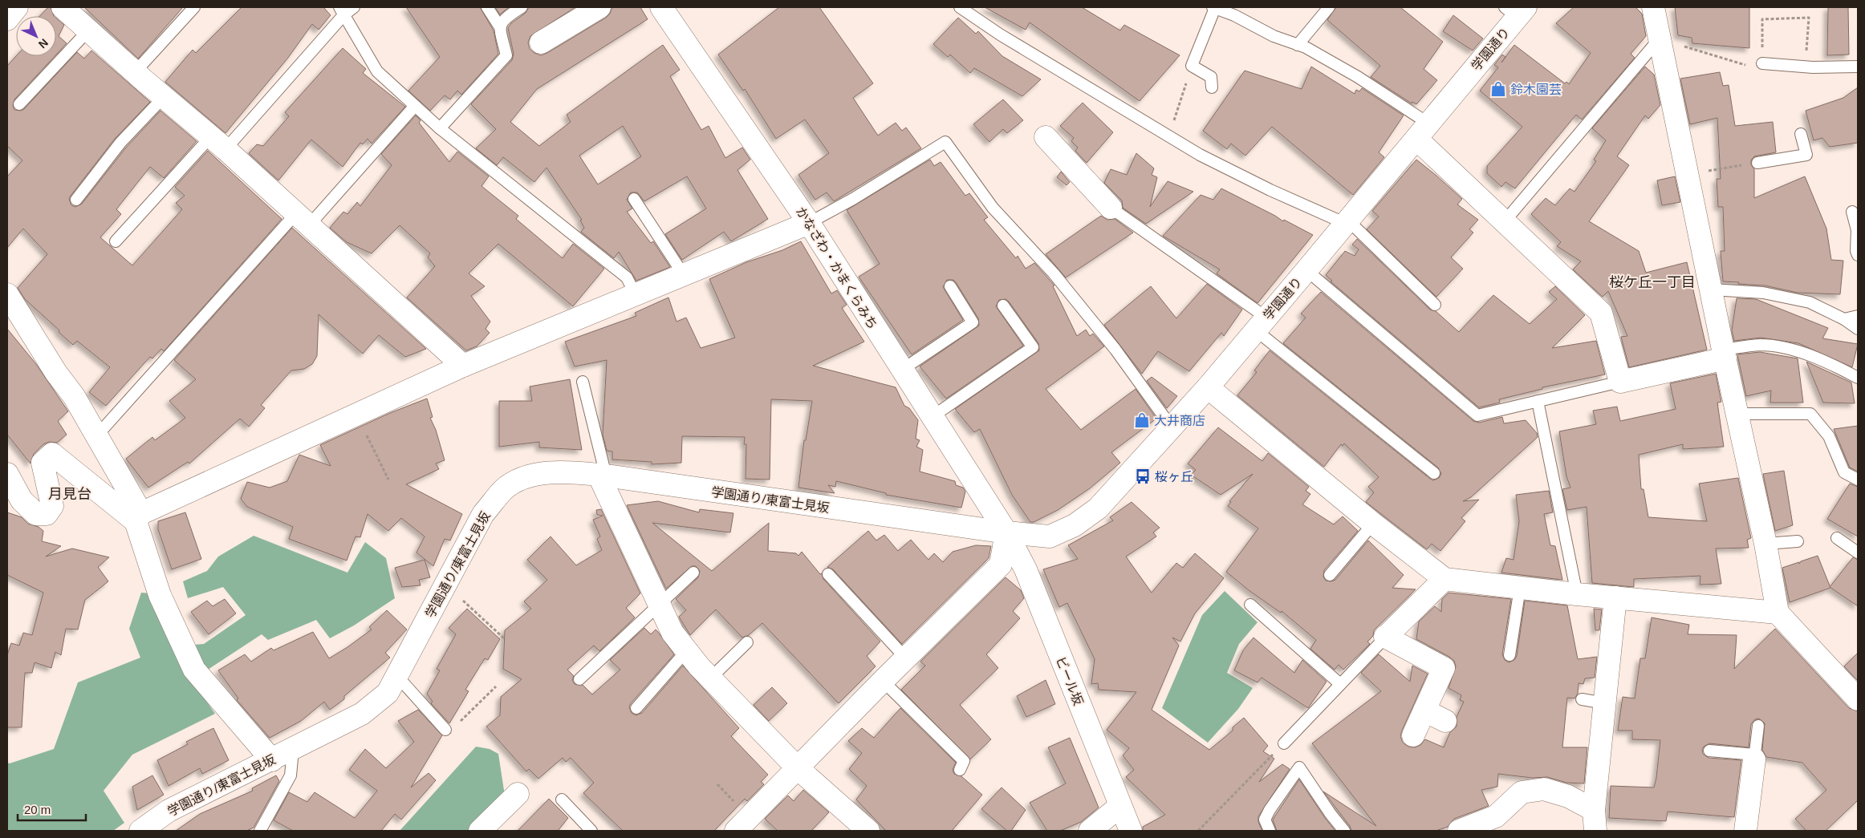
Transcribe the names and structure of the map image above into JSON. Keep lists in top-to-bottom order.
{
  "streets": {
    "street": [
      "学園通り",
      "かなざわ・かまくらみち",
      "学園通り/東富士見坂",
      "ビール坂"
    ]
  },
  "crossings": [
    ["学園通り", "かなざわ・かまくらみち"],
    ["学園通り", "学園通り/東富士見坂"],
    ["学園通り", "ビール坂"],
    ["かなざわ・かまくらみち", "学園通り/東富士見坂"],
    ["かなざわ・かまくらみち", "ビール坂"],
    ["学園通り/東富士見坂", "ビール坂"]
  ],
  "districts": ["桜ケ丘一丁目", "月見台"],
  "places": {
    "shop": ["鈴木園芸", "大井商店"],
    "bus stop": ["桜ヶ丘"]
  },
  "scale_bar": "20 m",
  "north": "bottom right"
}
